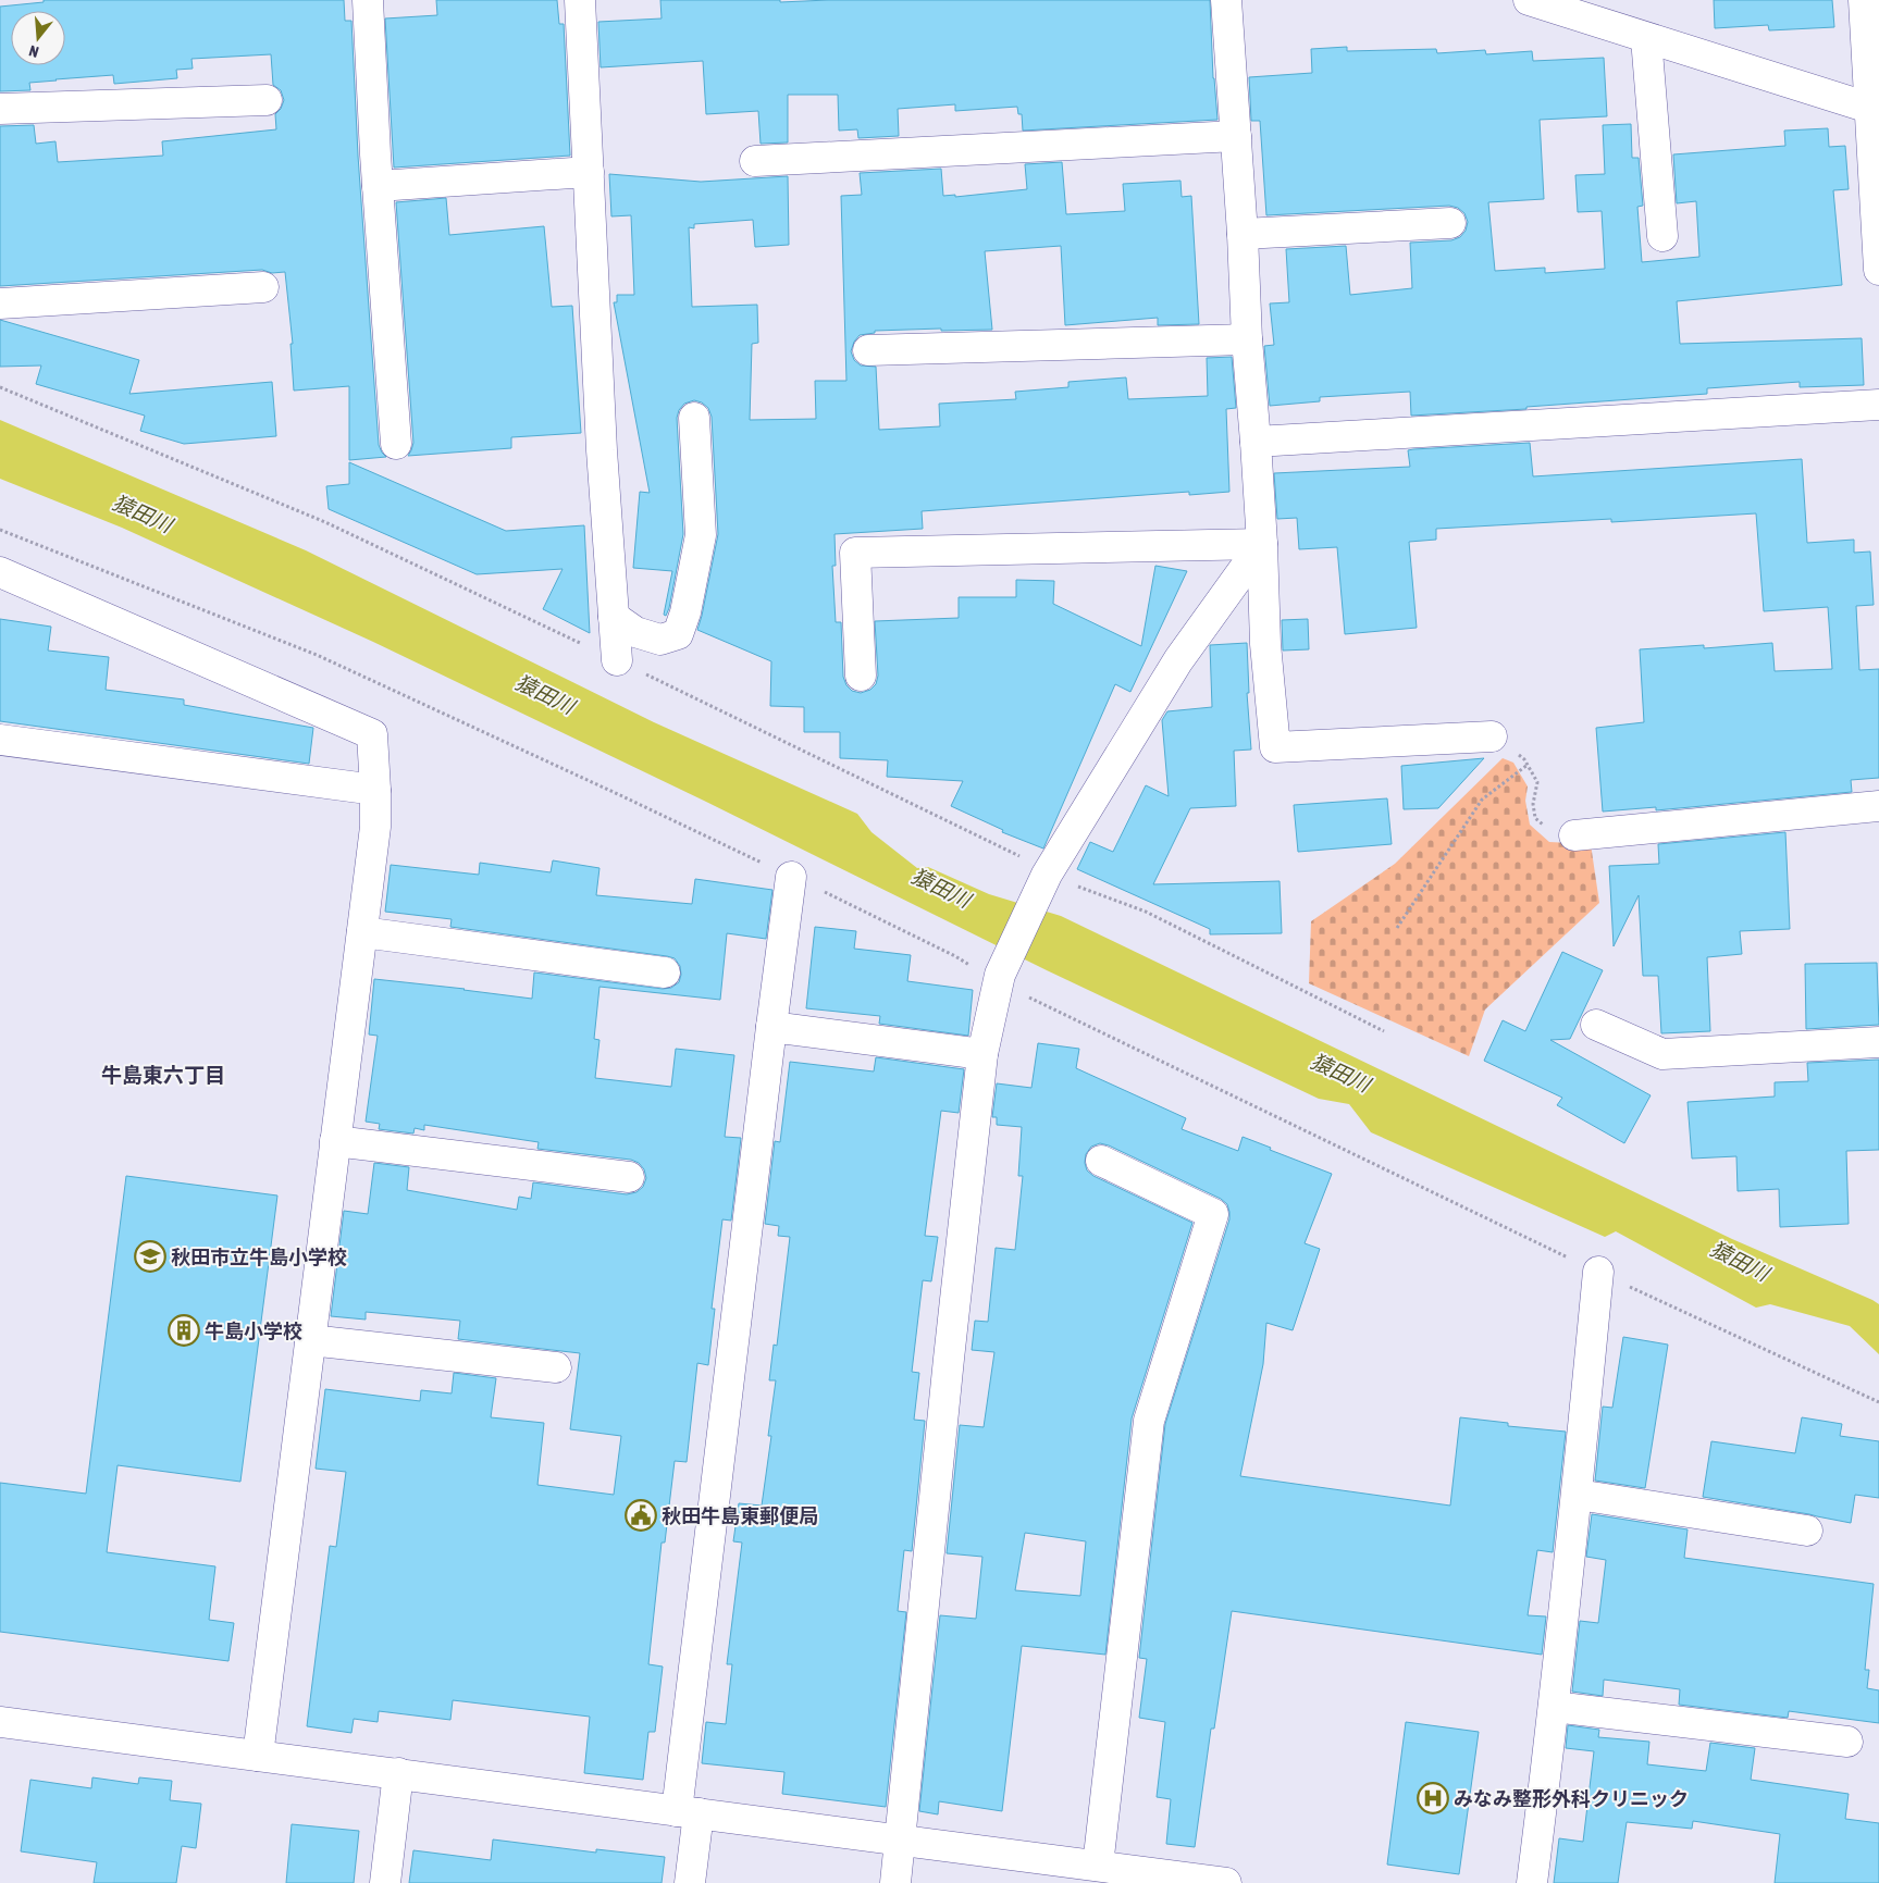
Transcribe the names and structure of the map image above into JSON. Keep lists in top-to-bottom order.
{
  "districts": ["牛島東六丁目"],
  "water": ["猿田川"],
  "places": {
    "school or university": ["秋田市立牛島小学校"],
    "building": ["牛島小学校"],
    "public building": ["秋田牛島東郵便局"],
    "hospital": ["みなみ整形外科クリニック"]
  },
  "north": "bottom"
}
